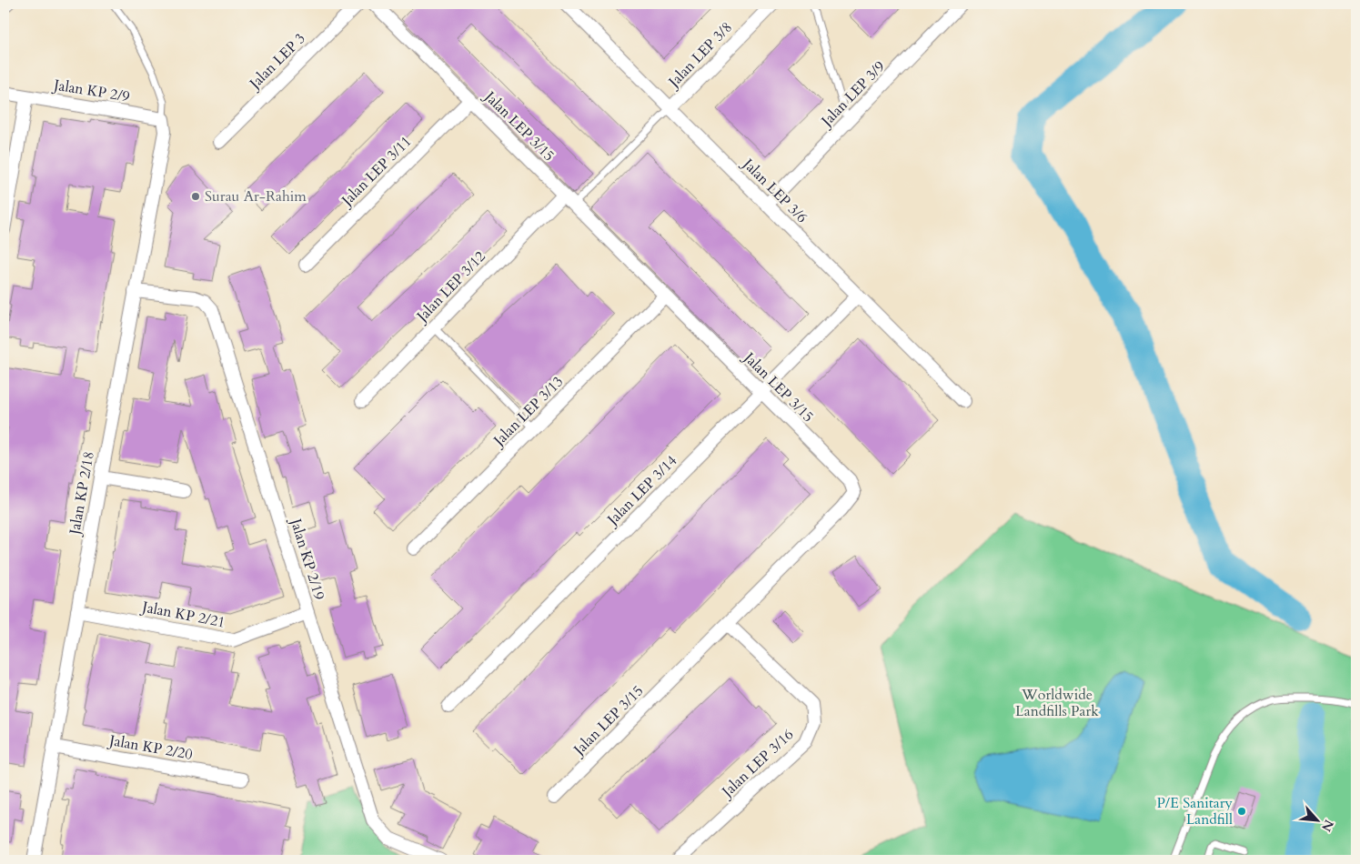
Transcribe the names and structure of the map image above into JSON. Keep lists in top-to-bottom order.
{
  "streets": {
    "street": [
      "Jalan LEP 3/8",
      "Jalan LEP 3",
      "Jalan KP 2/9",
      "Jalan LEP 3/9",
      "Jalan LEP 3/15",
      "Jalan LEP 3/11",
      "Jalan LEP 3/6",
      "Jalan LEP 3/12",
      "Jalan LEP 3/13",
      "Jalan LEP 3/14",
      "Jalan KP 2/18",
      "Jalan KP 2/19",
      "Jalan KP 2/21",
      "Jalan KP 2/20",
      "Jalan LEP 3/16"
    ]
  },
  "crossings": [
    ["Jalan LEP 3/8", "Jalan LEP 3/6"],
    ["Jalan KP 2/9", "Jalan KP 2/18"],
    ["Jalan LEP 3/9", "Jalan LEP 3/6"],
    ["Jalan LEP 3/15", "Jalan LEP 3/11"],
    ["Jalan LEP 3/15", "Jalan LEP 3/12"],
    ["Jalan LEP 3/15", "Jalan LEP 3/13"],
    ["Jalan LEP 3/15", "Jalan LEP 3/14"],
    ["Jalan LEP 3/15", "Jalan LEP 3/16"],
    ["Jalan LEP 3/6", "Jalan LEP 3/14"],
    ["Jalan KP 2/18", "Jalan KP 2/19"],
    ["Jalan KP 2/18", "Jalan KP 2/21"],
    ["Jalan KP 2/18", "Jalan KP 2/20"],
    ["Jalan KP 2/19", "Jalan KP 2/21"]
  ],
  "parks": ["Worldwide Landfills Park"],
  "places": ["Surau Ar-Rahim", "P/E Sanitary Landfill"],
  "north": "bottom right"
}
